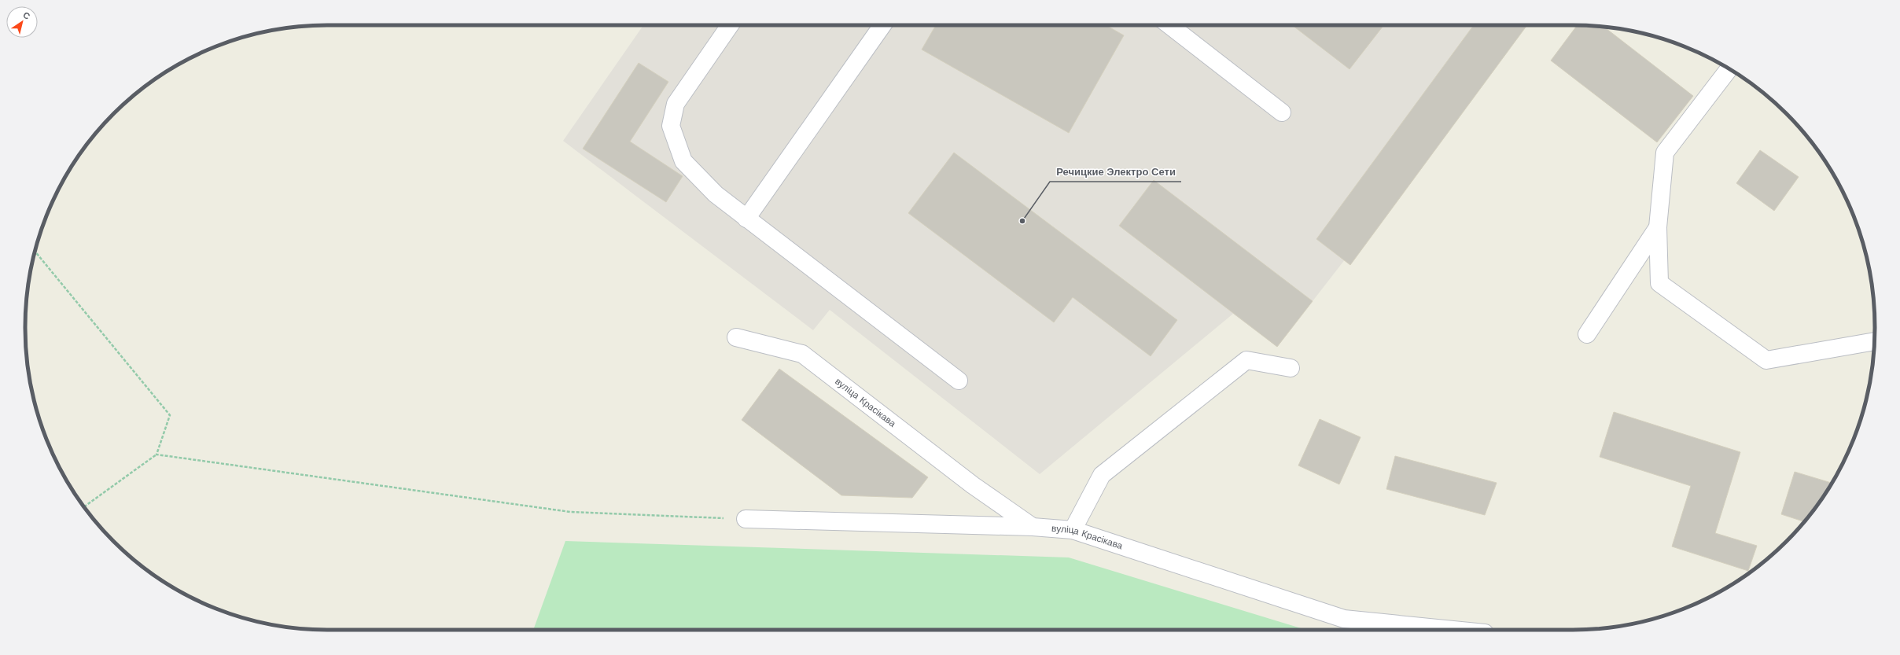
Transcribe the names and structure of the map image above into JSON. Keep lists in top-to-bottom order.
{
  "streets": {
    "street": ["вуліца Красікава"]
  },
  "places": ["Речицкие Электро Сети"],
  "north": "top right"
}
